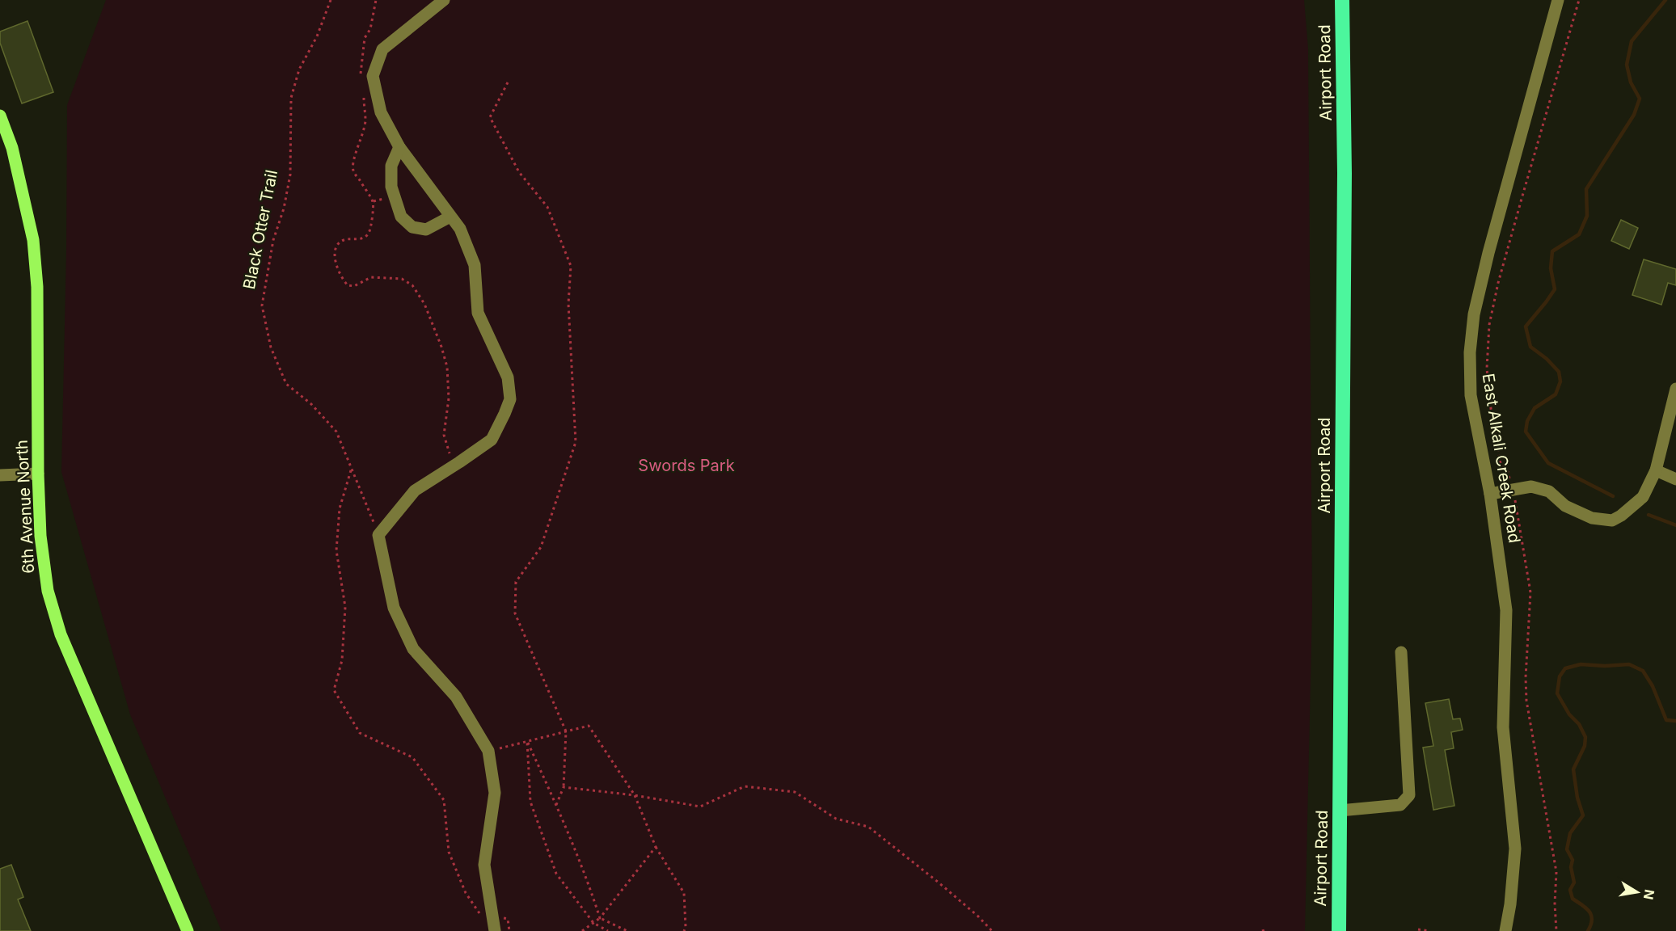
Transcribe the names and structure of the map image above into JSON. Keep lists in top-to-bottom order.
{
  "streets": {
    "highway": ["Airport Road"],
    "main road": ["6th Avenue North"],
    "street": ["East Alkali Creek Road"],
    "path": ["Black Otter Trail"]
  },
  "parks": ["Swords Park"],
  "north": "right"
}
